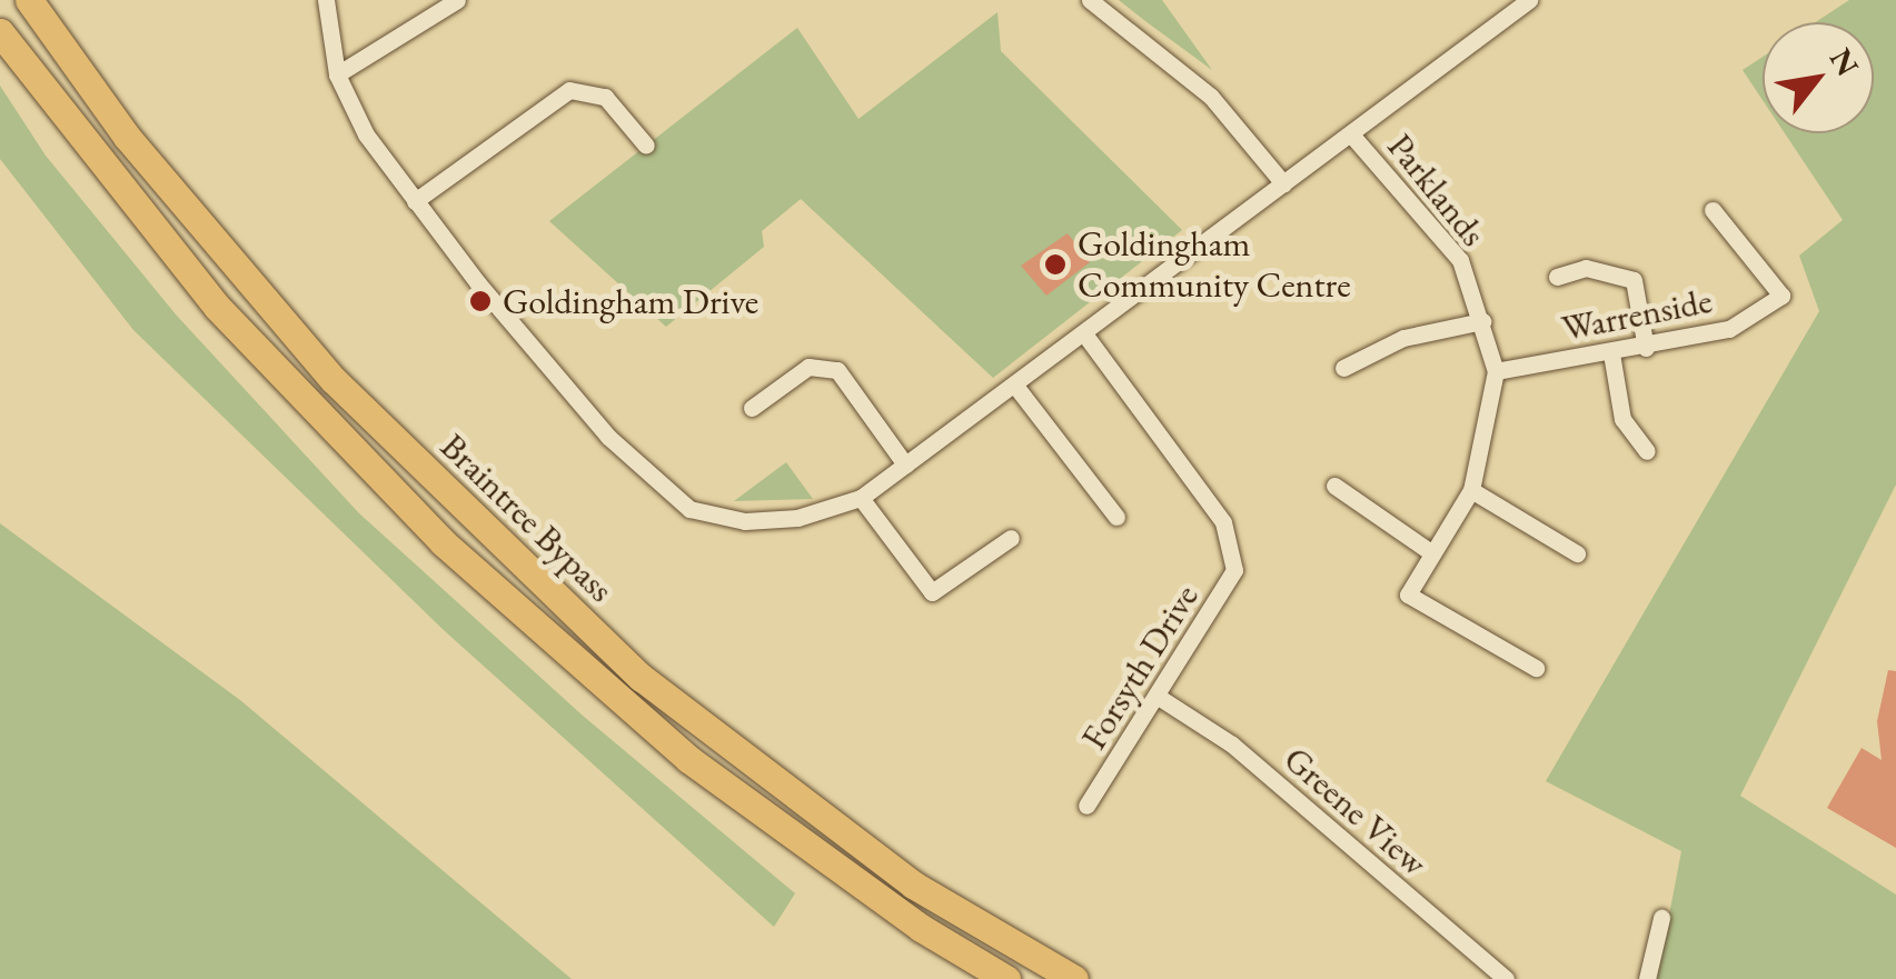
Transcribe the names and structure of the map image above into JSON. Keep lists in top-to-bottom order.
{
  "streets": {
    "highway": ["Braintree Bypass"],
    "street": [
      "Parklands",
      "Warrenside",
      "Forsyth Drive",
      "Greene View"
    ]
  },
  "crossings": [
    ["Parklands", "Warrenside"],
    ["Forsyth Drive", "Greene View"]
  ],
  "places": ["Goldingham Community Centre", "Goldingham Drive"],
  "north": "top right"
}
